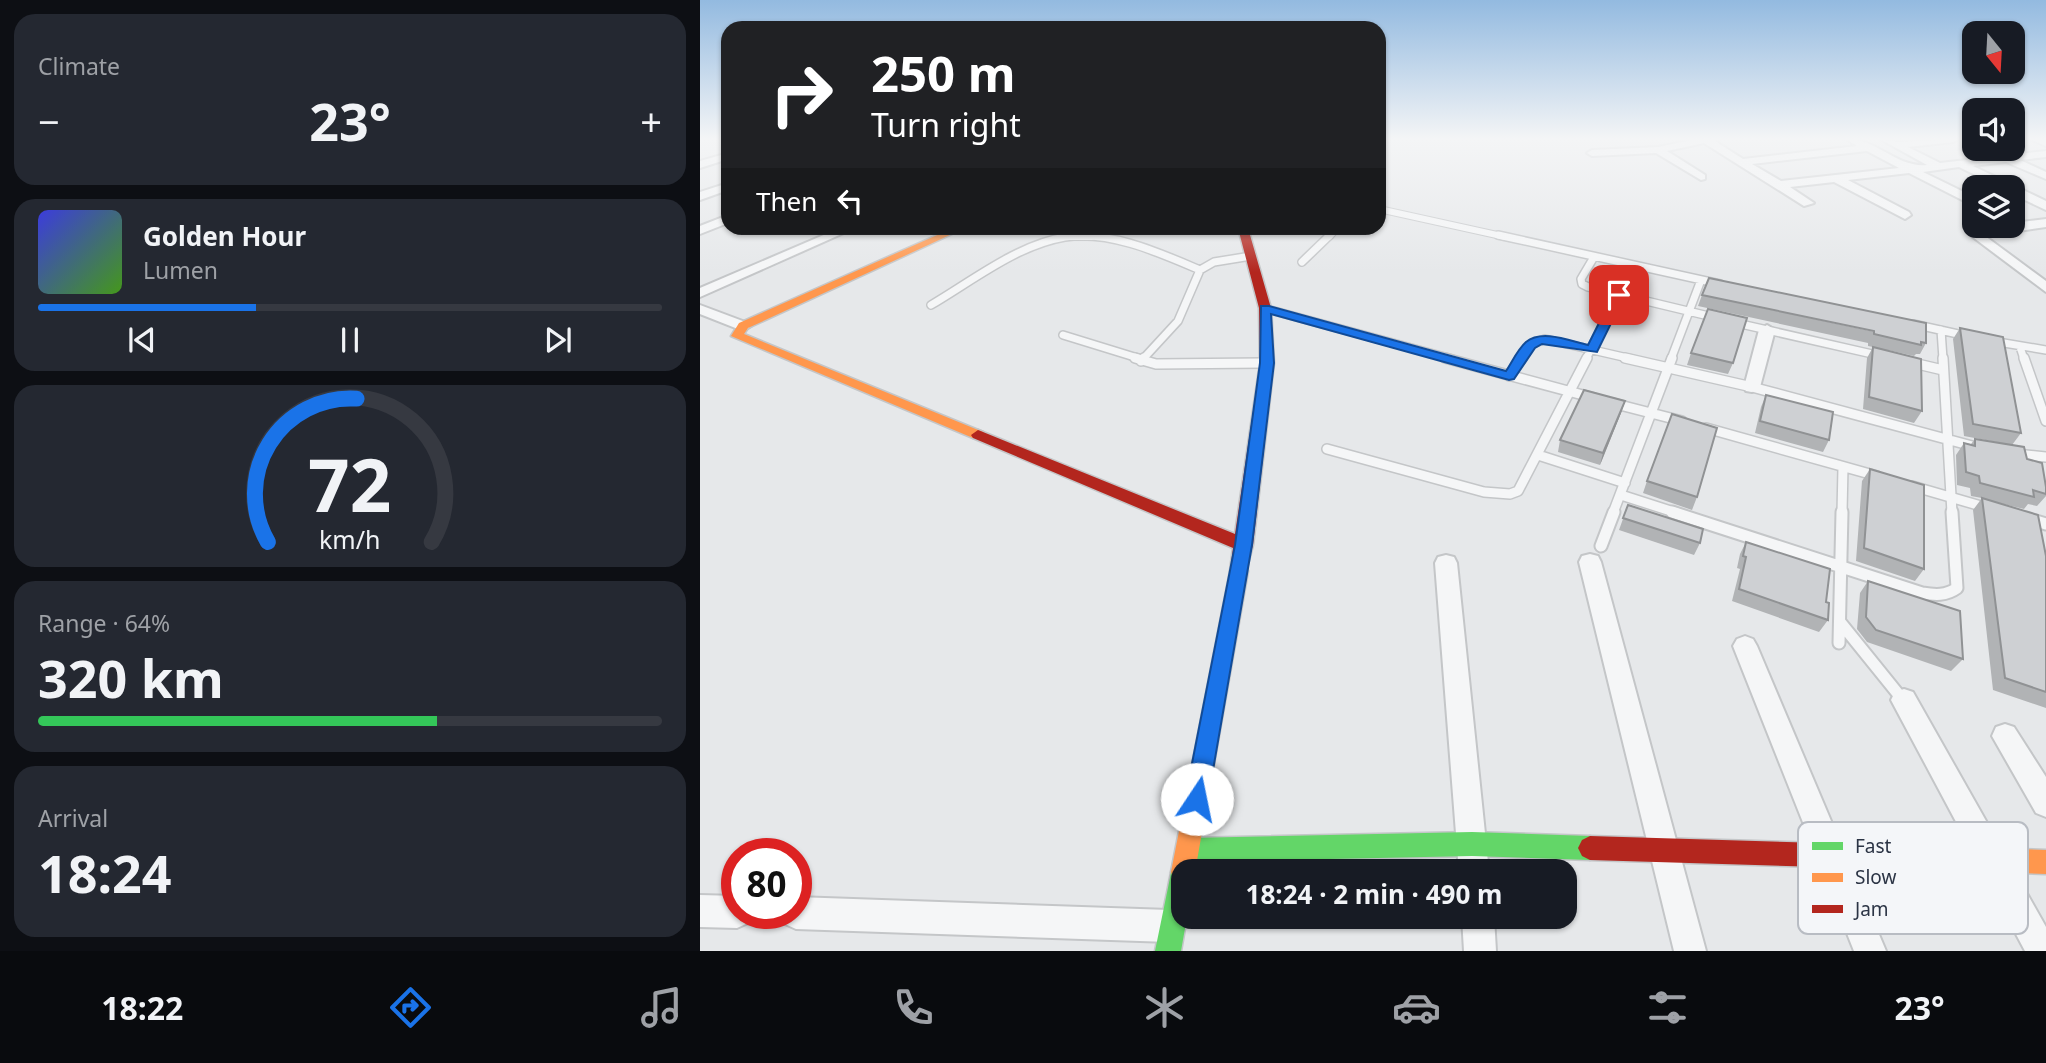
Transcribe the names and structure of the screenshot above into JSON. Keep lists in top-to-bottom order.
{
  "legend": ["Fast", "Slow", "Jam"],
  "north": "bottom",
  "page": {
    "tile": [
      "Climate",
      ["Range · 64%", "320 km"],
      ["Arrival", "18:24"]
    ],
    "turn": ["250 m", "Turn right"],
    "heat": ["−", "23°", "+"],
    "then": "Then",
    "song": ["Golden Hour", "Lumen"],
    "limit": "80",
    "trip": "18:24 · 2 min · 490 m",
    "tabs": ["18:22", "23°"],
    "gauge": ["72", "km/h"]
  }
}
